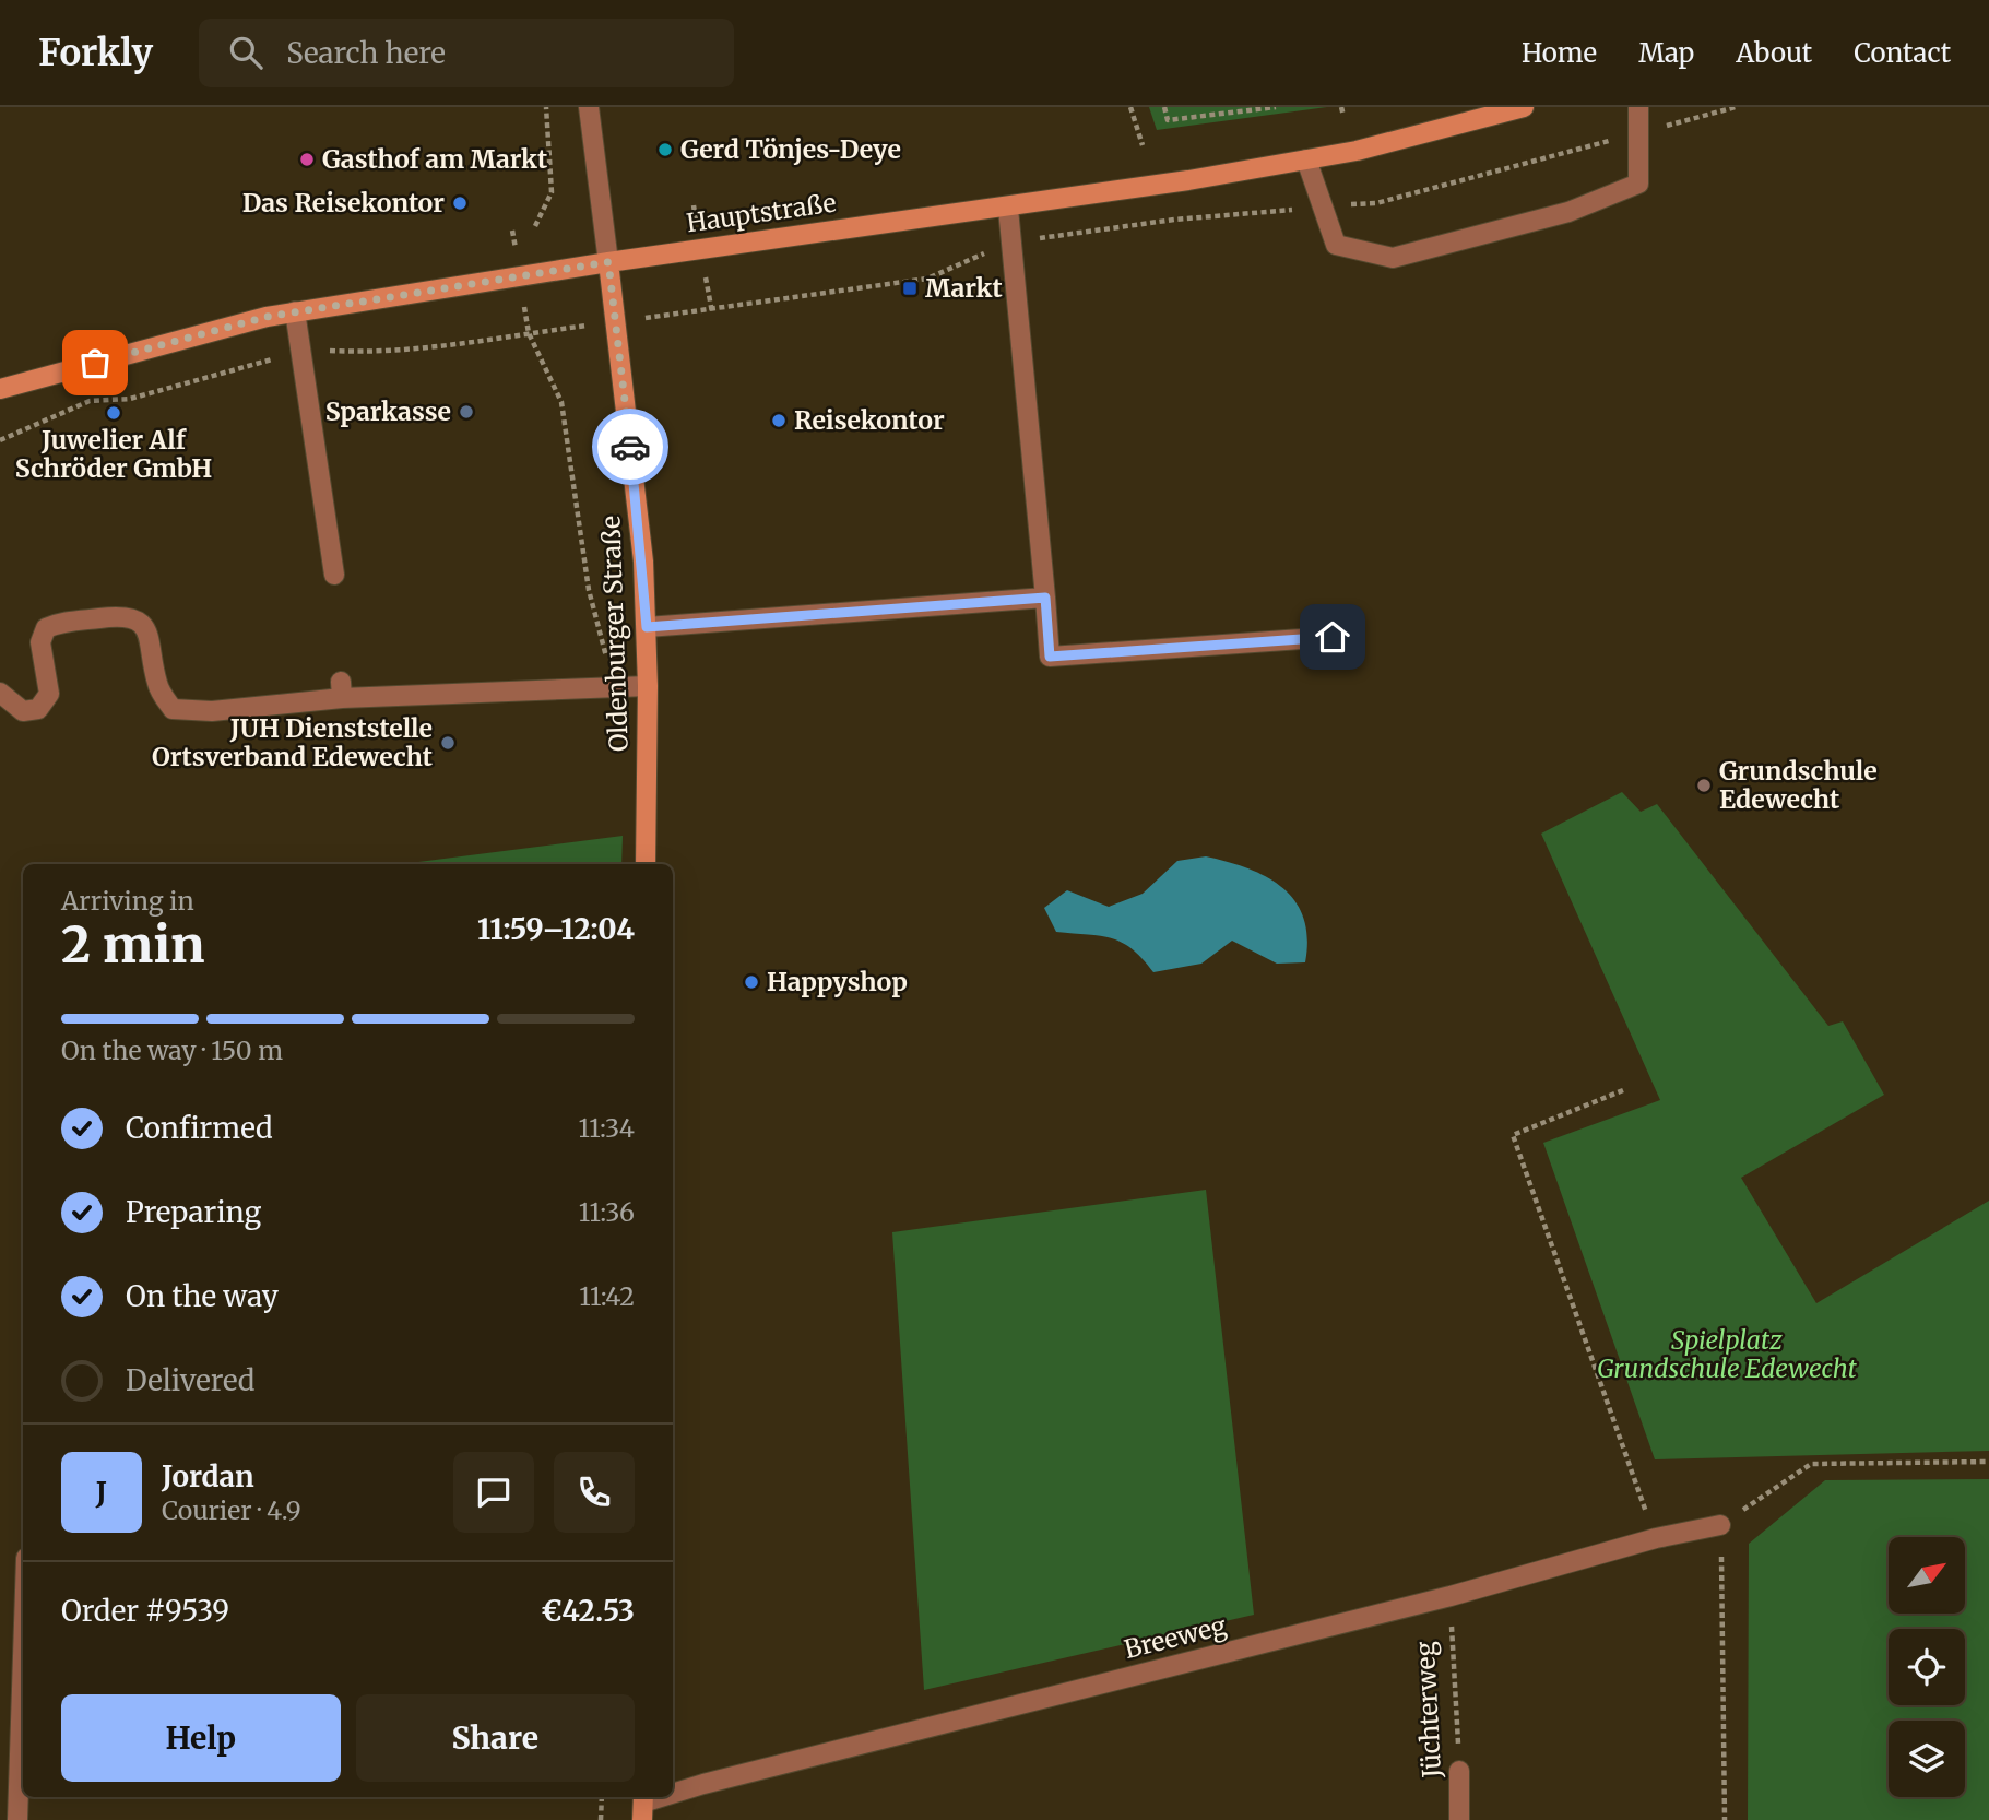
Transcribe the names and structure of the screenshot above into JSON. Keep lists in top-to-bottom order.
{
  "streets": {
    "main road": ["Hauptstraße", "Oldenburger Straße"],
    "street": ["Breeweg", "Jüchterweg"]
  },
  "crossings": [
    ["Hauptstraße", "Oldenburger Straße"],
    ["Breeweg", "Jüchterweg"]
  ],
  "parks": ["Spielplatz Grundschule Edewecht"],
  "places": {
    "other": [
      "Gerd Tönjes-Deye",
      "Gasthof am Markt",
      "Das Reisekontor",
      "Sparkasse",
      "Juwelier Alf Schröder GmbH",
      "Reisekontor",
      "JUH Dienststelle Ortsverband Edewecht",
      "Grundschule Edewecht",
      "Happyshop"
    ],
    "transit": ["Markt"]
  },
  "north": "top right",
  "page": {
    "header": "Forkly",
    "search": "Search here",
    "nav": [
      "Home",
      "Map",
      "About",
      "Contact"
    ],
    "heading": ["2 min", "Arriving in", "11:59–12:04"],
    "panel": [
      "Jordan",
      "Courier · 4.9",
      "Order #9539",
      "€42.53"
    ],
    "bar": "On the way · 150 m",
    "list": [
      ["Confirmed", "11:34"],
      ["Preparing", "11:36"],
      ["On the way", "11:42"],
      "Delivered"
    ],
    "round": "J",
    "buttons": ["Help", "Share"]
  }
}
